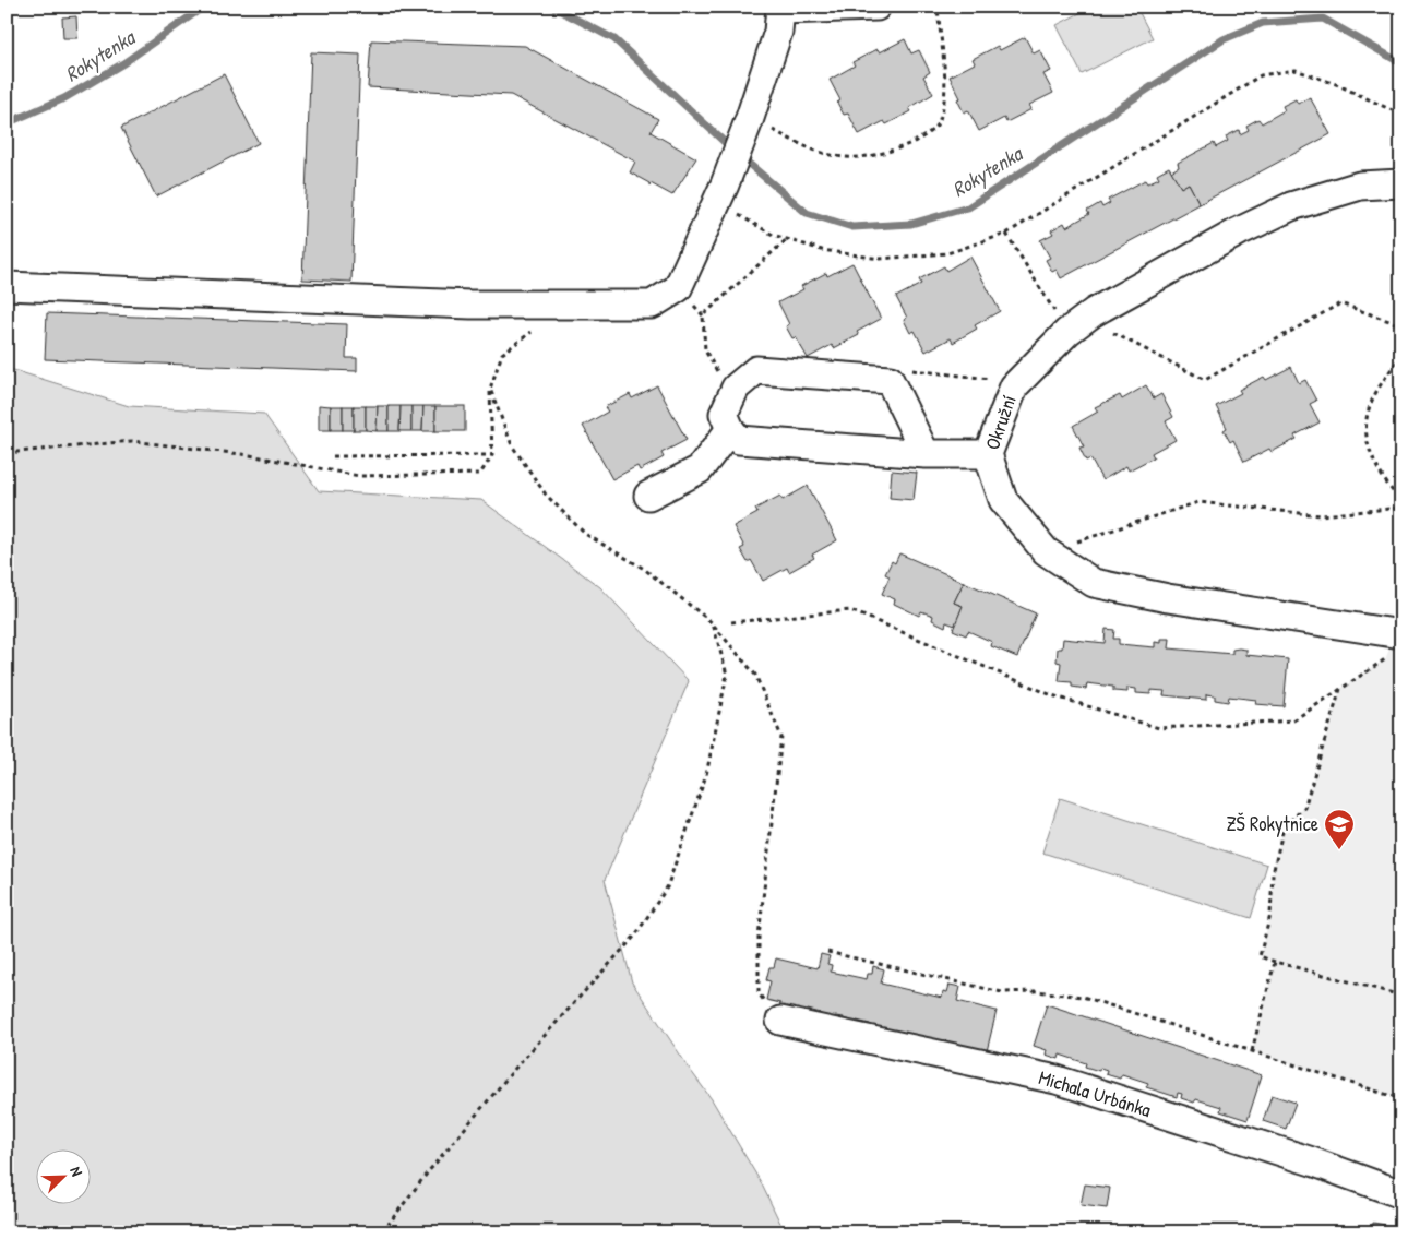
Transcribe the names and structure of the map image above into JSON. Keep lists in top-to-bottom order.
{
  "streets": {
    "street": ["Okružní", "Michala Urbánka"]
  },
  "water": ["Rokytenka"],
  "places": {
    "school or university": ["ZŠ Rokytnice"]
  },
  "north": "top right"
}
